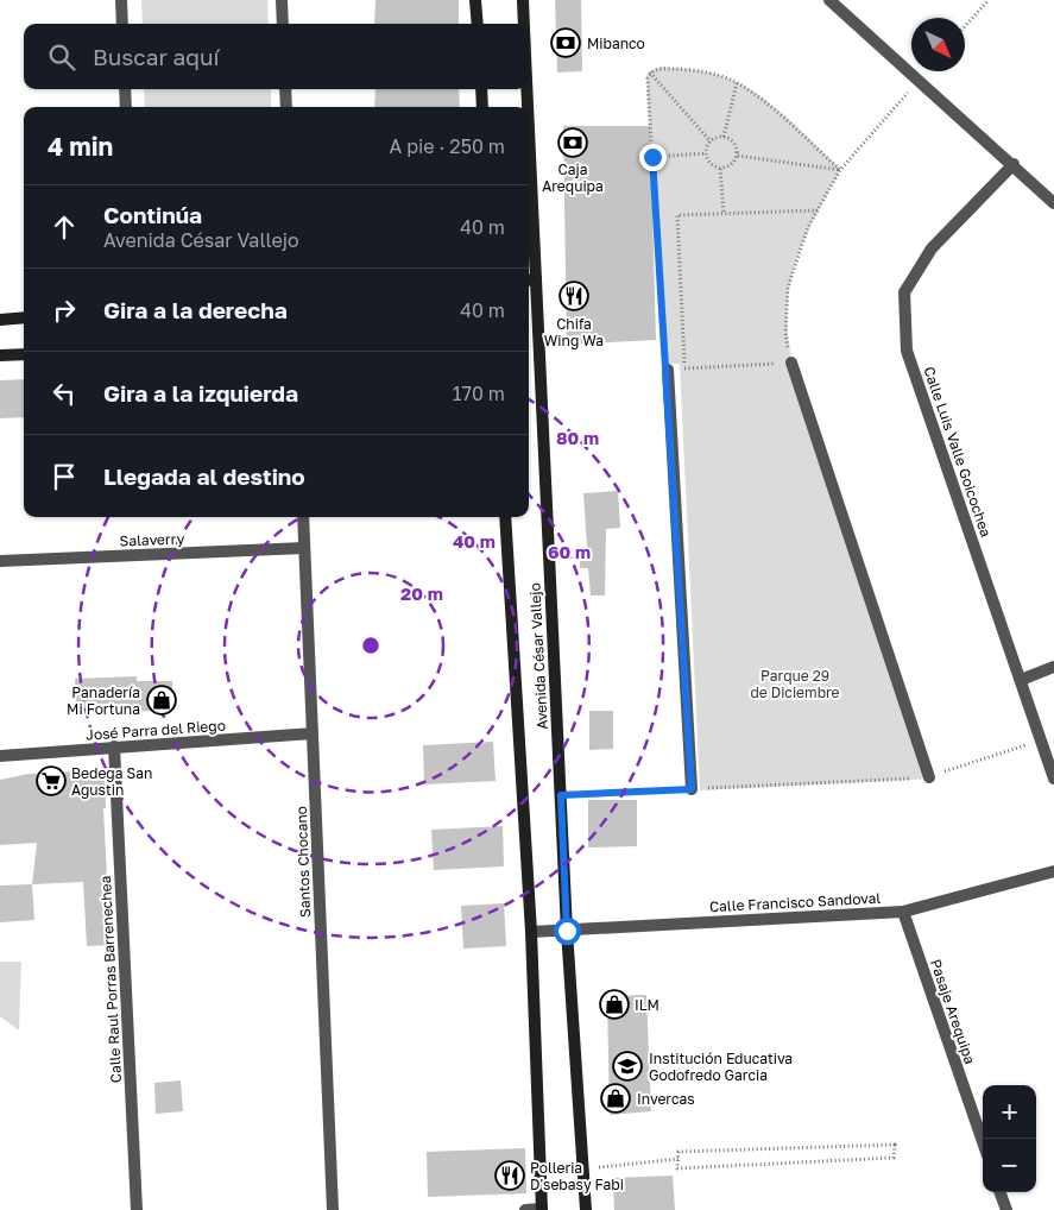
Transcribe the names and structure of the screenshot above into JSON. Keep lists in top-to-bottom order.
{
  "streets": {
    "main road": ["Avenida César Vallejo"],
    "street": [
      "Calle Luis Valle Goicochea",
      "Salaverry",
      "José Parra del Riego",
      "Santos Chocano",
      "Calle Francisco Sandoval",
      "Calle Raul Porras Barrenechea",
      "Pasaje Arequipa"
    ]
  },
  "crossings": [
    ["Salaverry", "Santos Chocano"],
    ["Avenida César Vallejo", "Calle Francisco Sandoval"],
    ["José Parra del Riego", "Santos Chocano"],
    ["José Parra del Riego", "Calle Raul Porras Barrenechea"],
    ["Calle Francisco Sandoval", "Pasaje Arequipa"]
  ],
  "parks": ["Parque 29 de Diciembre"],
  "places": {
    "bank": ["Mibanco", "Caja Arequipa"],
    "restaurant": ["Chifa Wing Wa", "Polleria D'sebasy Fabi"],
    "shop": ["Panadería Mi Fortuna", "ILM", "Invercas"],
    "supermarket": ["Bedega San Agustin"],
    "school or university": ["Institución Educativa Godofredo Garcia"]
  },
  "north": "bottom right",
  "page": {
    "search": "Buscar aquí",
    "heading": ["4 min", "A pie · 250 m"],
    "list": [
      ["Continúa", "Avenida César Vallejo", "40 m"],
      ["Gira a la derecha", "40 m"],
      ["Gira a la izquierda", "170 m"],
      "Llegada al destino"
    ],
    "map_buttons": ["+", "−"]
  },
  "rings": [
    "80 m",
    "40 m",
    "60 m",
    "20 m"
  ]
}
